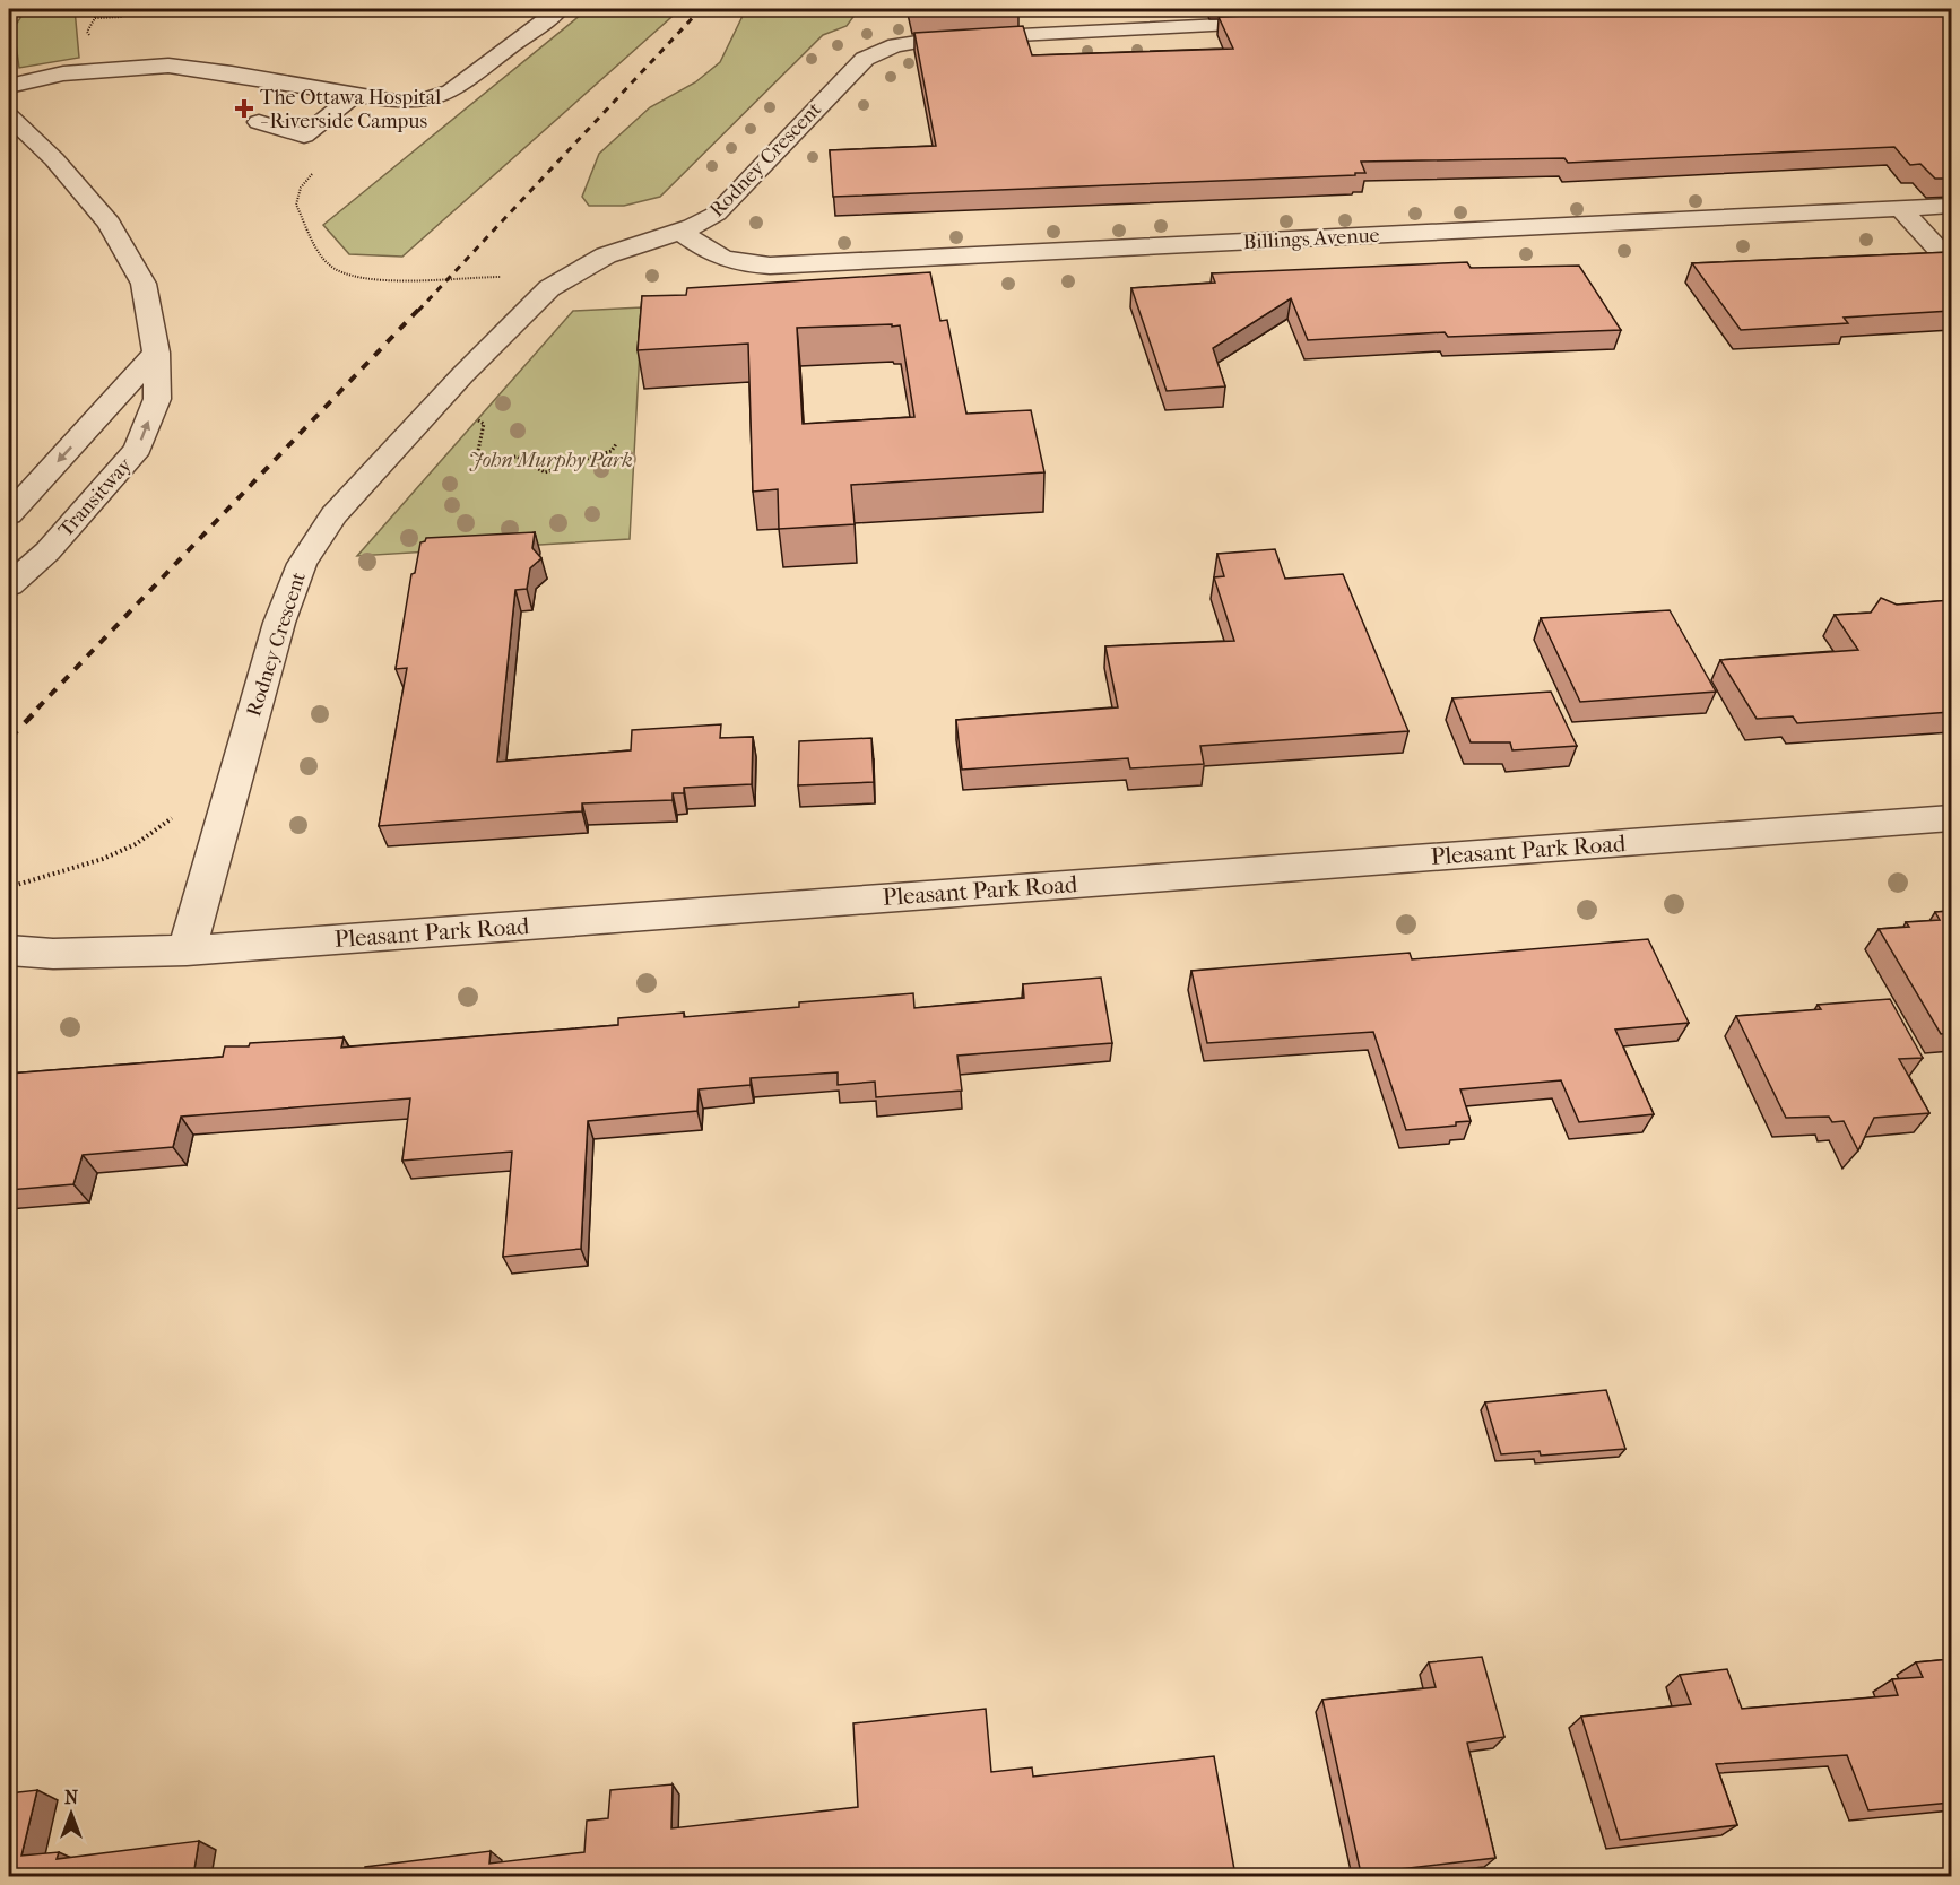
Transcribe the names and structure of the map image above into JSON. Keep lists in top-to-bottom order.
{
  "streets": {
    "street": [
      "Rodney Crescent",
      "Billings Avenue",
      "Transitway",
      "Pleasant Park Road"
    ]
  },
  "crossings": [
    ["Rodney Crescent", "Billings Avenue"],
    ["Rodney Crescent", "Pleasant Park Road"]
  ],
  "parks": ["John Murphy Park"],
  "places": {
    "health": ["The Ottawa Hospital - Riverside Campus"]
  },
  "north": "top"
}
